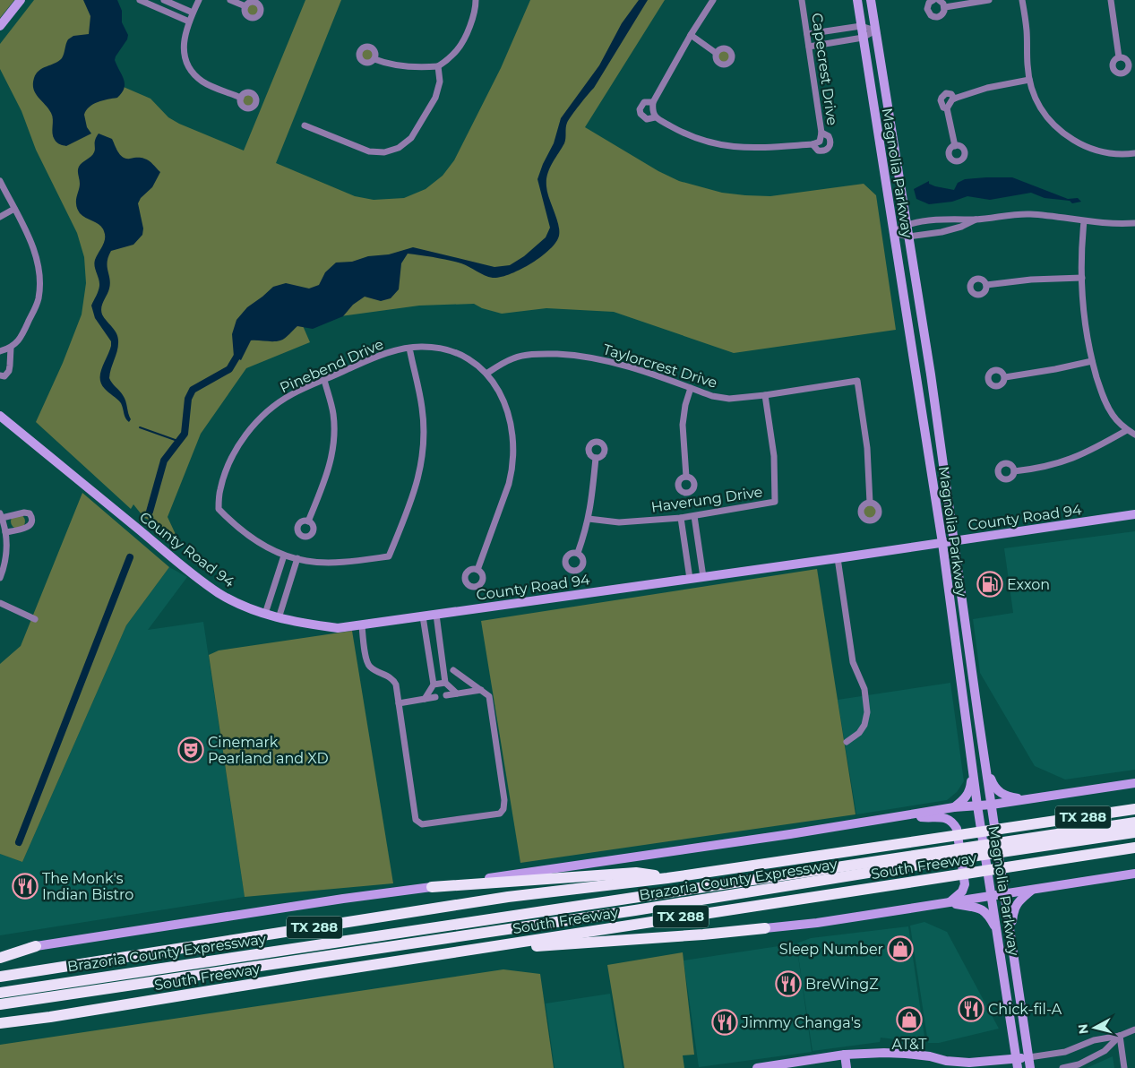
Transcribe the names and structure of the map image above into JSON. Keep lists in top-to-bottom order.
{
  "streets": {
    "highway": ["TX 288", "South Freeway", "Brazoria County Expressway"],
    "main road": ["Magnolia Parkway", "County Road 94"],
    "street": [
      "Capecrest Drive",
      "Pinebend Drive",
      "Taylorcrest Drive",
      "Haverung Drive"
    ]
  },
  "crossings": [
    ["Magnolia Parkway", "County Road 94"],
    ["Pinebend Drive", "Taylorcrest Drive"],
    ["Taylorcrest Drive", "Haverung Drive"]
  ],
  "places": {
    "fuel station": ["Exxon"],
    "theatre": ["Cinemark Pearland and XD"],
    "restaurant": [
      "The Monk's Indian Bistro",
      "BreWingZ",
      "Chick-fil-A",
      "Jimmy Changa's"
    ],
    "shop": ["Sleep Number", "AT&T"]
  },
  "north": "left"
}
